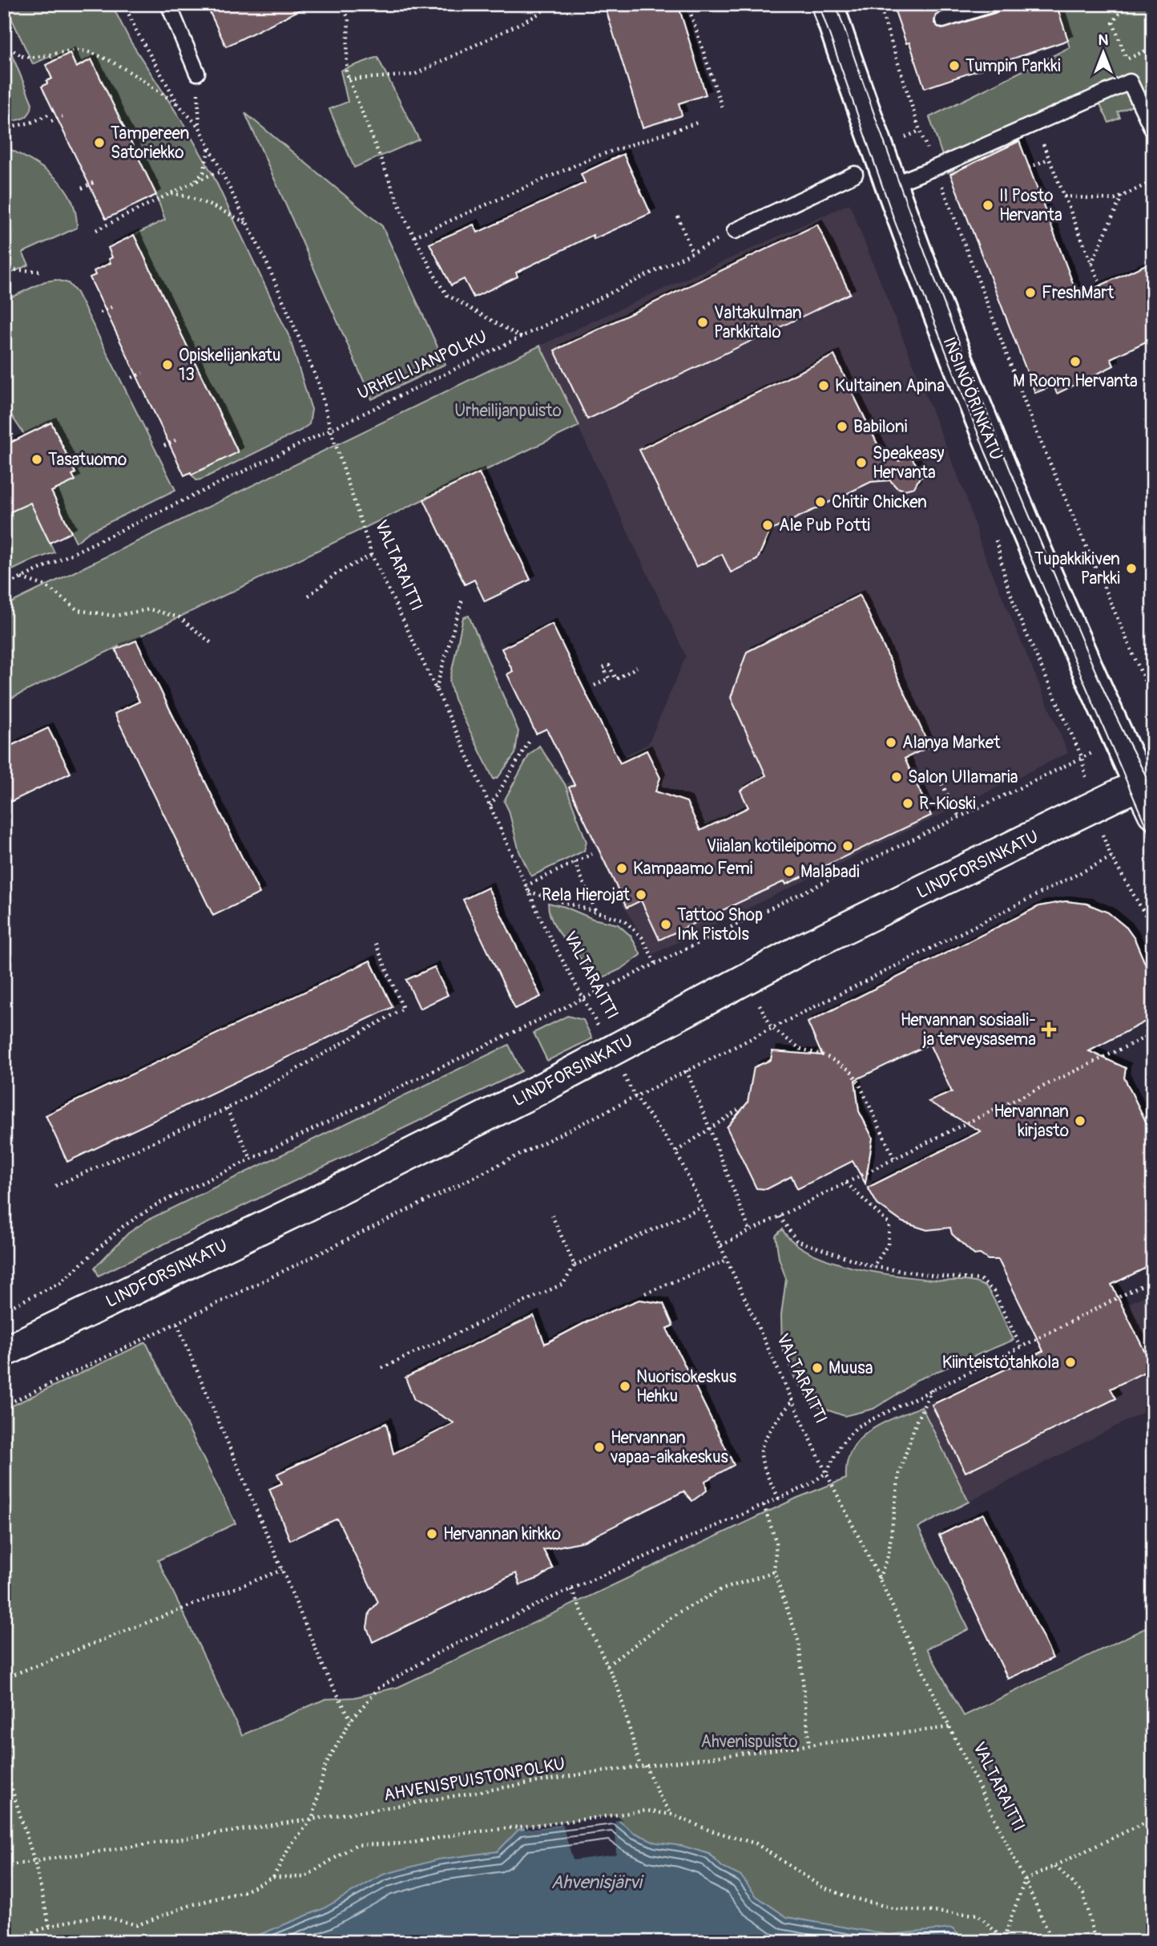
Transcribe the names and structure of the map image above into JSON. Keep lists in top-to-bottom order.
{
  "streets": {
    "street": ["INSINÖÖRINKATU", "LINDFORSINKATU"],
    "path": ["URHEILIJANPOLKU", "VALTARAITTI", "AHVENISPUISTONPOLKU"]
  },
  "crossings": [
    ["URHEILIJANPOLKU", "VALTARAITTI"],
    ["INSINÖÖRINKATU", "LINDFORSINKATU"],
    ["VALTARAITTI", "LINDFORSINKATU"],
    ["VALTARAITTI", "AHVENISPUISTONPOLKU"]
  ],
  "water": ["Ahvenisjärvi"],
  "parks": ["Urheilijanpuisto", "Ahvenispuisto"],
  "places": {
    "other": [
      "Tumpin Parkki",
      "Tampereen Satoriekko",
      "Il Posto Hervanta",
      "FreshMart",
      "Valtakulman Parkkitalo",
      "M Room Hervanta",
      "Opiskelijankatu 13",
      "Kultainen Apina",
      "Babiloni",
      "Tasatuomo",
      "Speakeasy Hervanta",
      "Chitir Chicken",
      "Ale Pub Potti",
      "Tupakkikiven Parkki",
      "Alanya Market",
      "Salon Ullamaria",
      "R-Kioski",
      "Viialan kotileipomo",
      "Kampaamo Femi",
      "Malabadi",
      "Rela Hierojat",
      "Tattoo Shop Ink Pistols",
      "Hervannan kirjasto",
      "Kiinteistötahkola",
      "Muusa",
      "Nuorisokeskus Hehku",
      "Hervannan vapaa-aikakeskus",
      "Hervannan kirkko"
    ],
    "health": ["Hervannan sosiaali- ja terveysasema"]
  },
  "north": "top"
}
